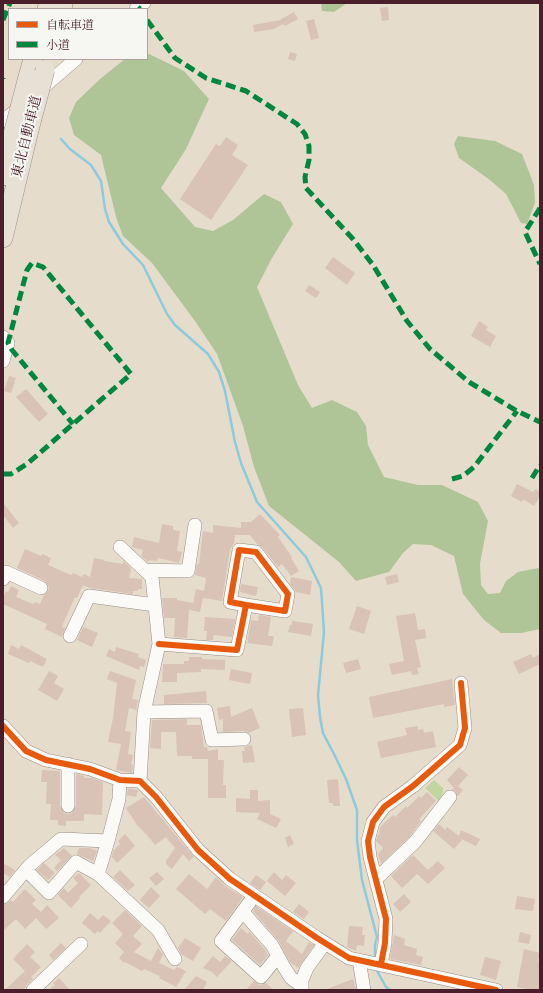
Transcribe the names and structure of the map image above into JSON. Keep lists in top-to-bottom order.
{
  "streets": {
    "highway": ["東北自動車道"]
  },
  "legend": ["自転車道", "小道"]
}
